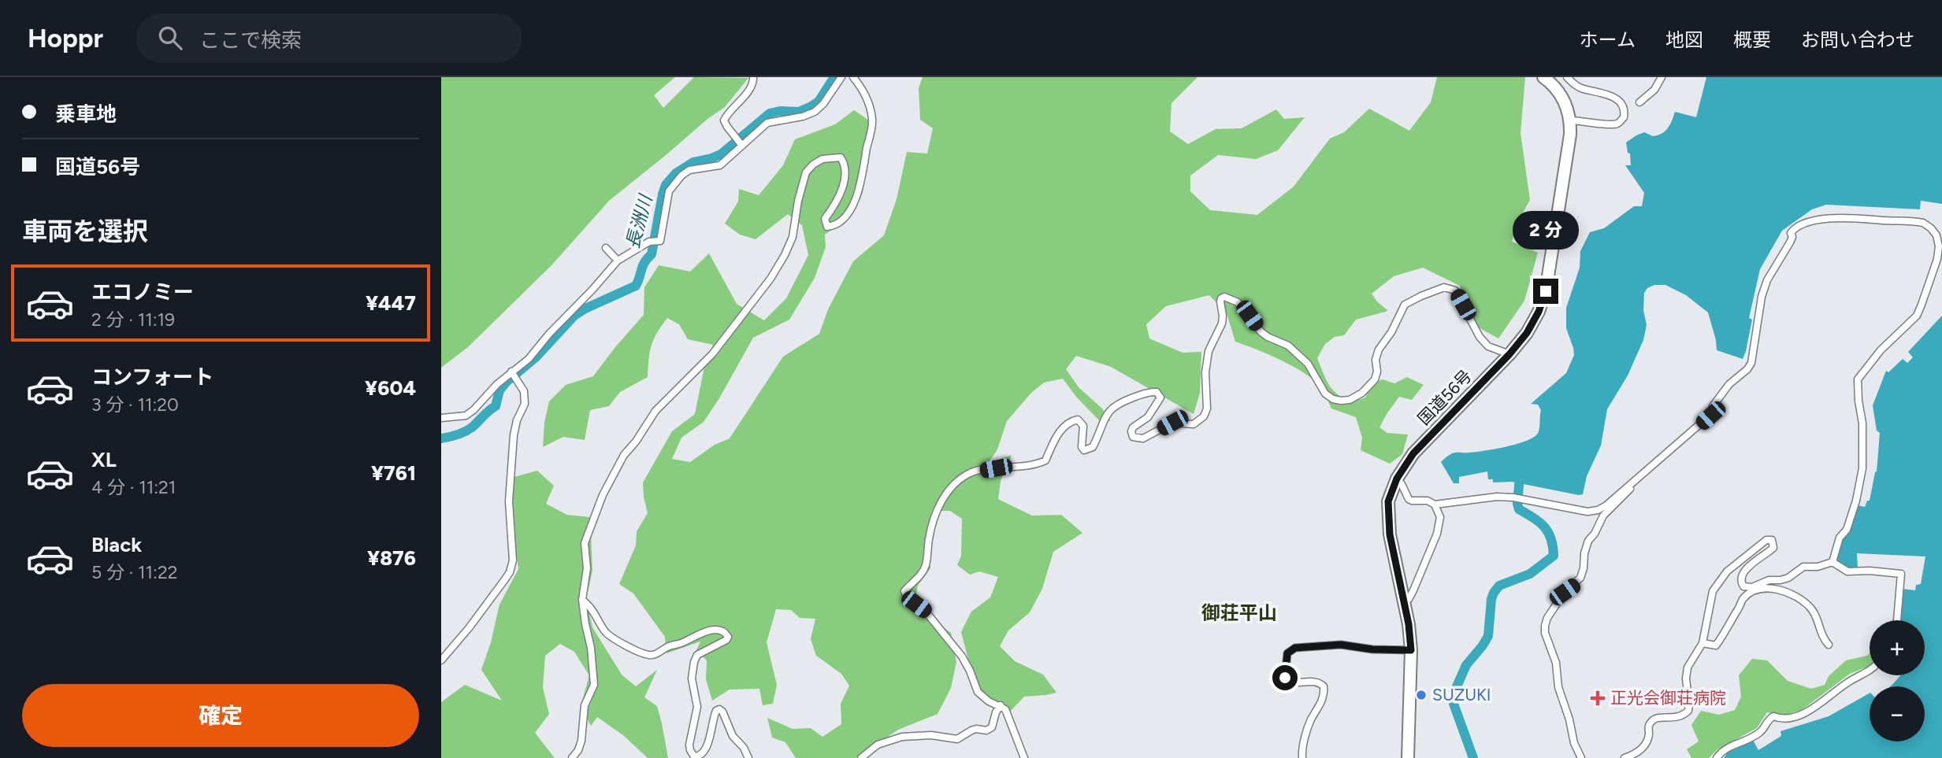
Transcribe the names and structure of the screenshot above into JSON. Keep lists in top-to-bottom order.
{
  "streets": {
    "highway": ["国道56号"]
  },
  "districts": ["御荘平山"],
  "water": ["長洲川"],
  "places": {
    "other": ["SUZUKI"],
    "health": ["正光会御荘病院"]
  },
  "page": {
    "header": "Hoppr",
    "search": "ここで検索",
    "nav": [
      "ホーム",
      "地図",
      "概要",
      "お問い合わせ"
    ],
    "banner": ["乗車地", "国道56号"],
    "heading": "車両を選択",
    "bubble": "2 分",
    "list": [
      {
        "name": "エコノミー",
        "note": "2 分 · 11:19",
        "value": "¥447"
      },
      {
        "name": "コンフォート",
        "note": "3 分 · 11:20",
        "value": "¥604"
      },
      {
        "name": "XL",
        "note": "4 分 · 11:21",
        "value": "¥761"
      },
      {
        "name": "Black",
        "note": "5 分 · 11:22",
        "value": "¥876"
      }
    ],
    "map_buttons": ["+", "−"],
    "buttons": "確定"
  }
}
